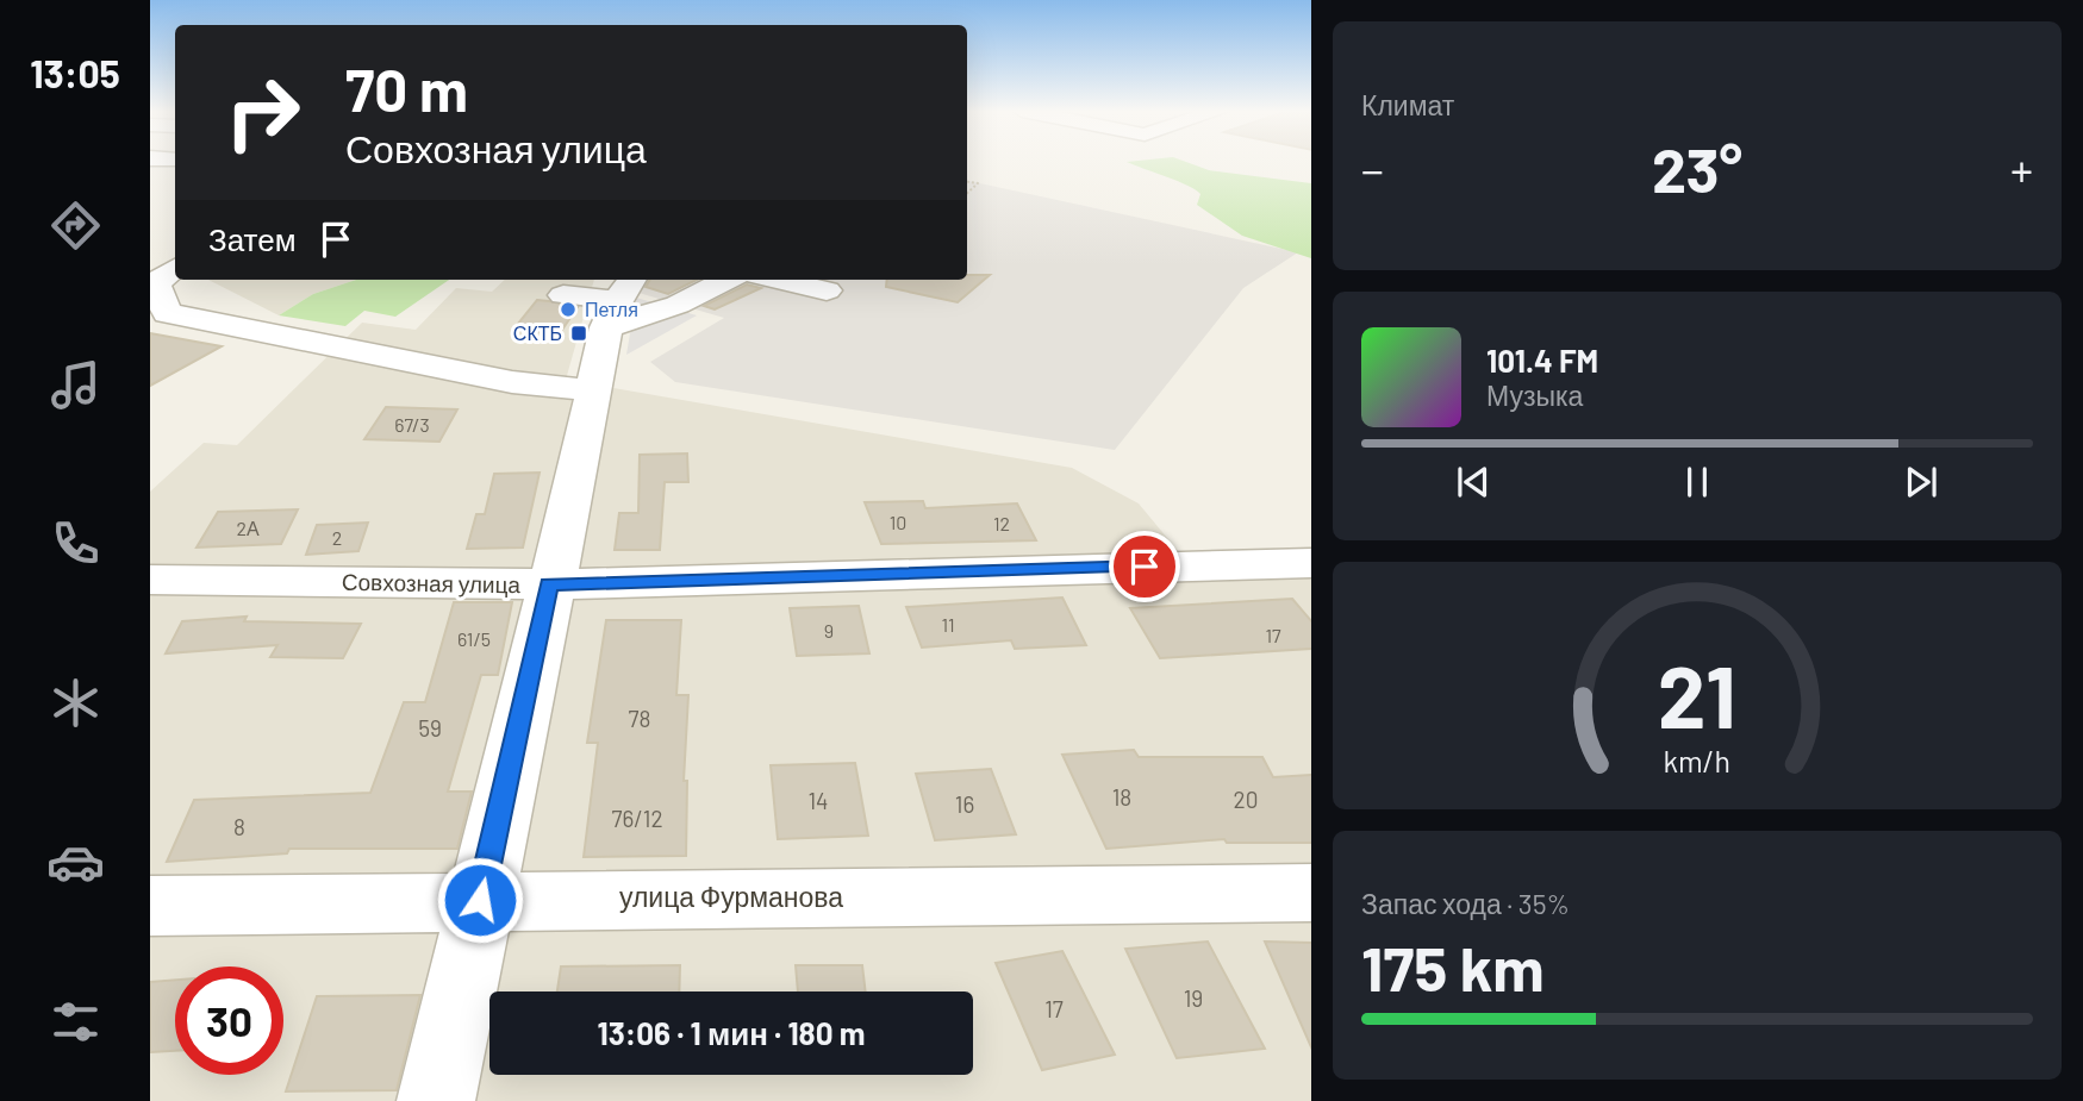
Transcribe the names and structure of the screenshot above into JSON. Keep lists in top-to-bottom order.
{
  "streets": {
    "street": ["Совхозная улица", "улица Фурманова"]
  },
  "places": {
    "other": ["Петля"],
    "transit": ["СКТБ"]
  },
  "house_numbers": [
    "67/3",
    "10",
    "12",
    "2А",
    "2",
    "11",
    "9",
    "17",
    "61/5",
    "78",
    "59",
    "18",
    "20",
    "14",
    "16",
    "76/12",
    "8",
    "19",
    "17"
  ],
  "page": {
    "tabs": "13:05",
    "tile": [
      "Климат",
      ["Запас хода · 35%", "175 km"]
    ],
    "turn": ["70 m", "Совхозная улица"],
    "heat": ["−", "23°", "+"],
    "then": "Затем",
    "song": ["101.4 FM", "Музыка"],
    "limit": "30",
    "trip": "13:06 · 1 мин · 180 m",
    "gauge": ["21", "km/h"]
  }
}
